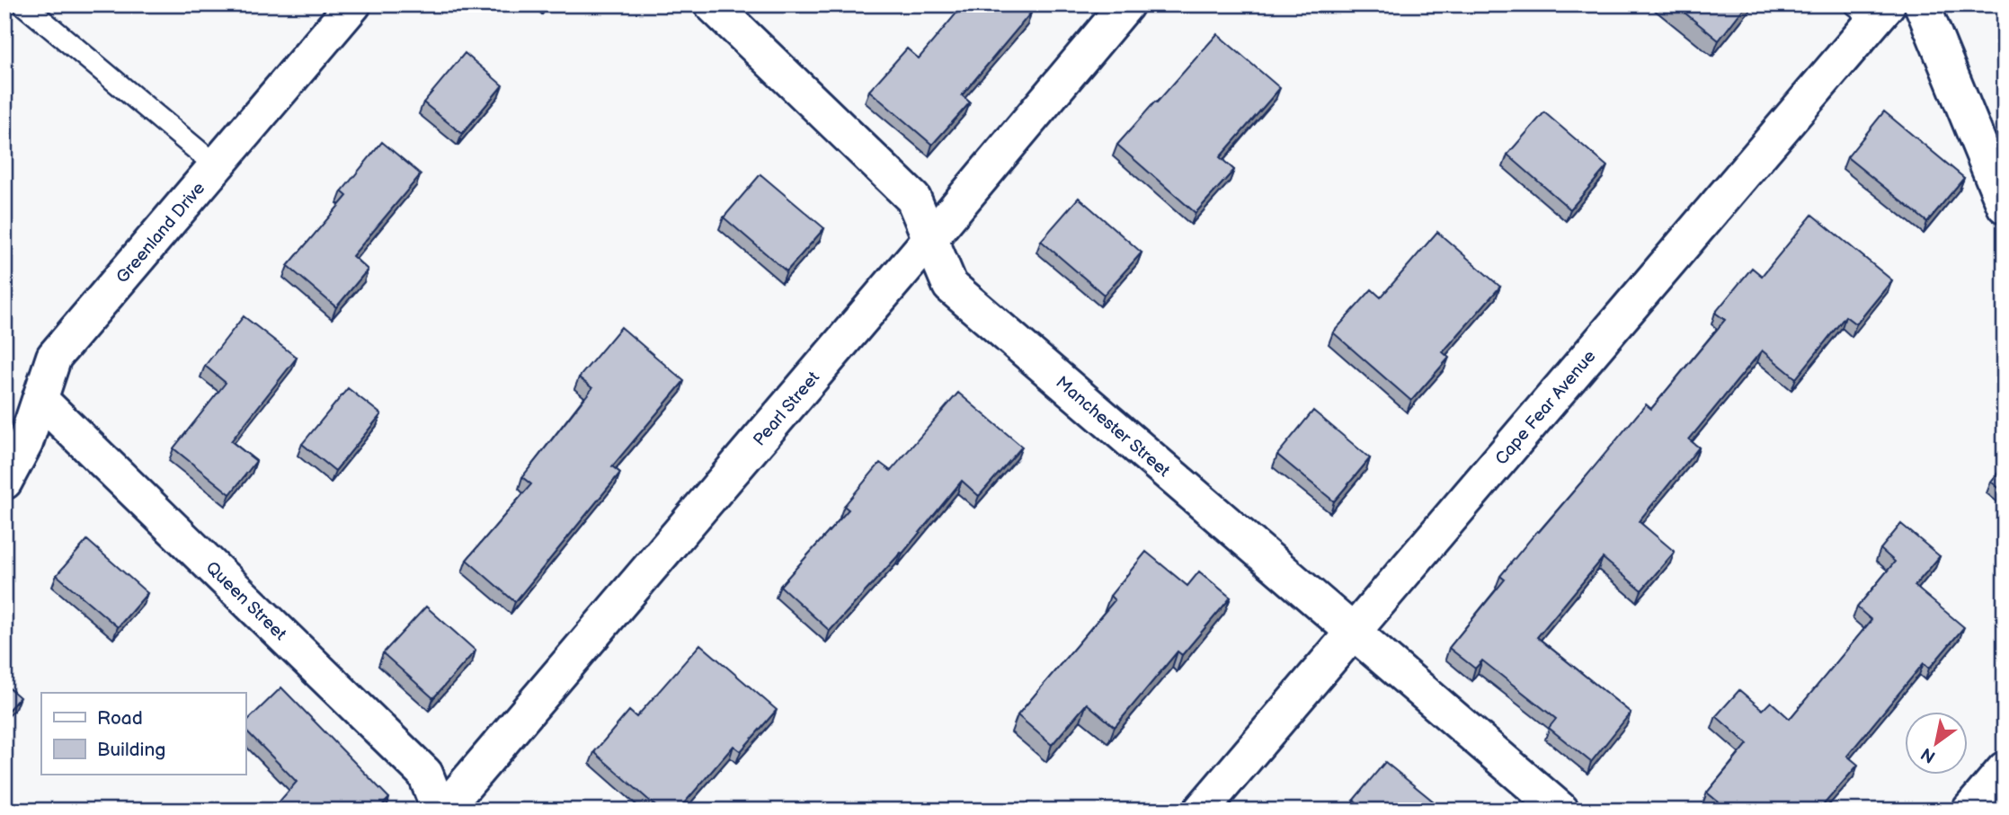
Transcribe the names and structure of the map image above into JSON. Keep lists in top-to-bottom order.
{
  "streets": {
    "street": [
      "Greenland Drive",
      "Cape Fear Avenue",
      "Pearl Street",
      "Manchester Street",
      "Queen Street"
    ]
  },
  "crossings": [
    ["Greenland Drive", "Queen Street"],
    ["Cape Fear Avenue", "Manchester Street"],
    ["Pearl Street", "Manchester Street"],
    ["Pearl Street", "Queen Street"]
  ],
  "legend": ["Road", "Building"],
  "north": "bottom left"
}
